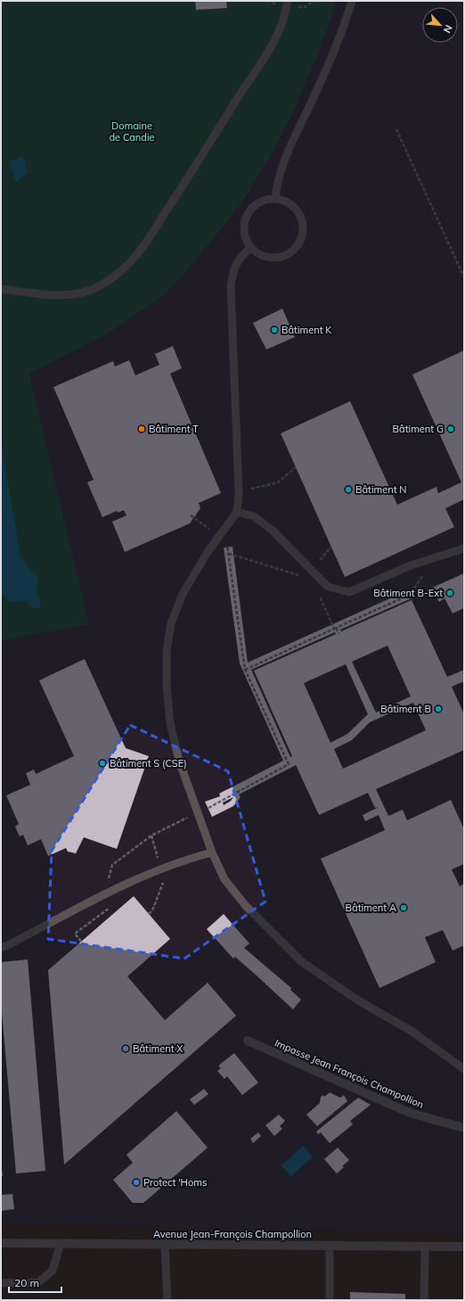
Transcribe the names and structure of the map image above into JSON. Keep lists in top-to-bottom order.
{
  "streets": {
    "street": ["Impasse Jean François Champollion", "Avenue Jean-François Champollion"]
  },
  "parks": ["Domaine de Candie"],
  "places": [
    "Bâtiment K",
    "Bâtiment T",
    "Bâtiment G",
    "Bâtiment N",
    "Bâtiment B-Ext",
    "Bâtiment B",
    "Bâtiment S (CSE)",
    "Bâtiment A",
    "Bâtiment X",
    "Protect 'Homs"
  ],
  "scale_bar": "20 m",
  "north": "bottom right"
}
